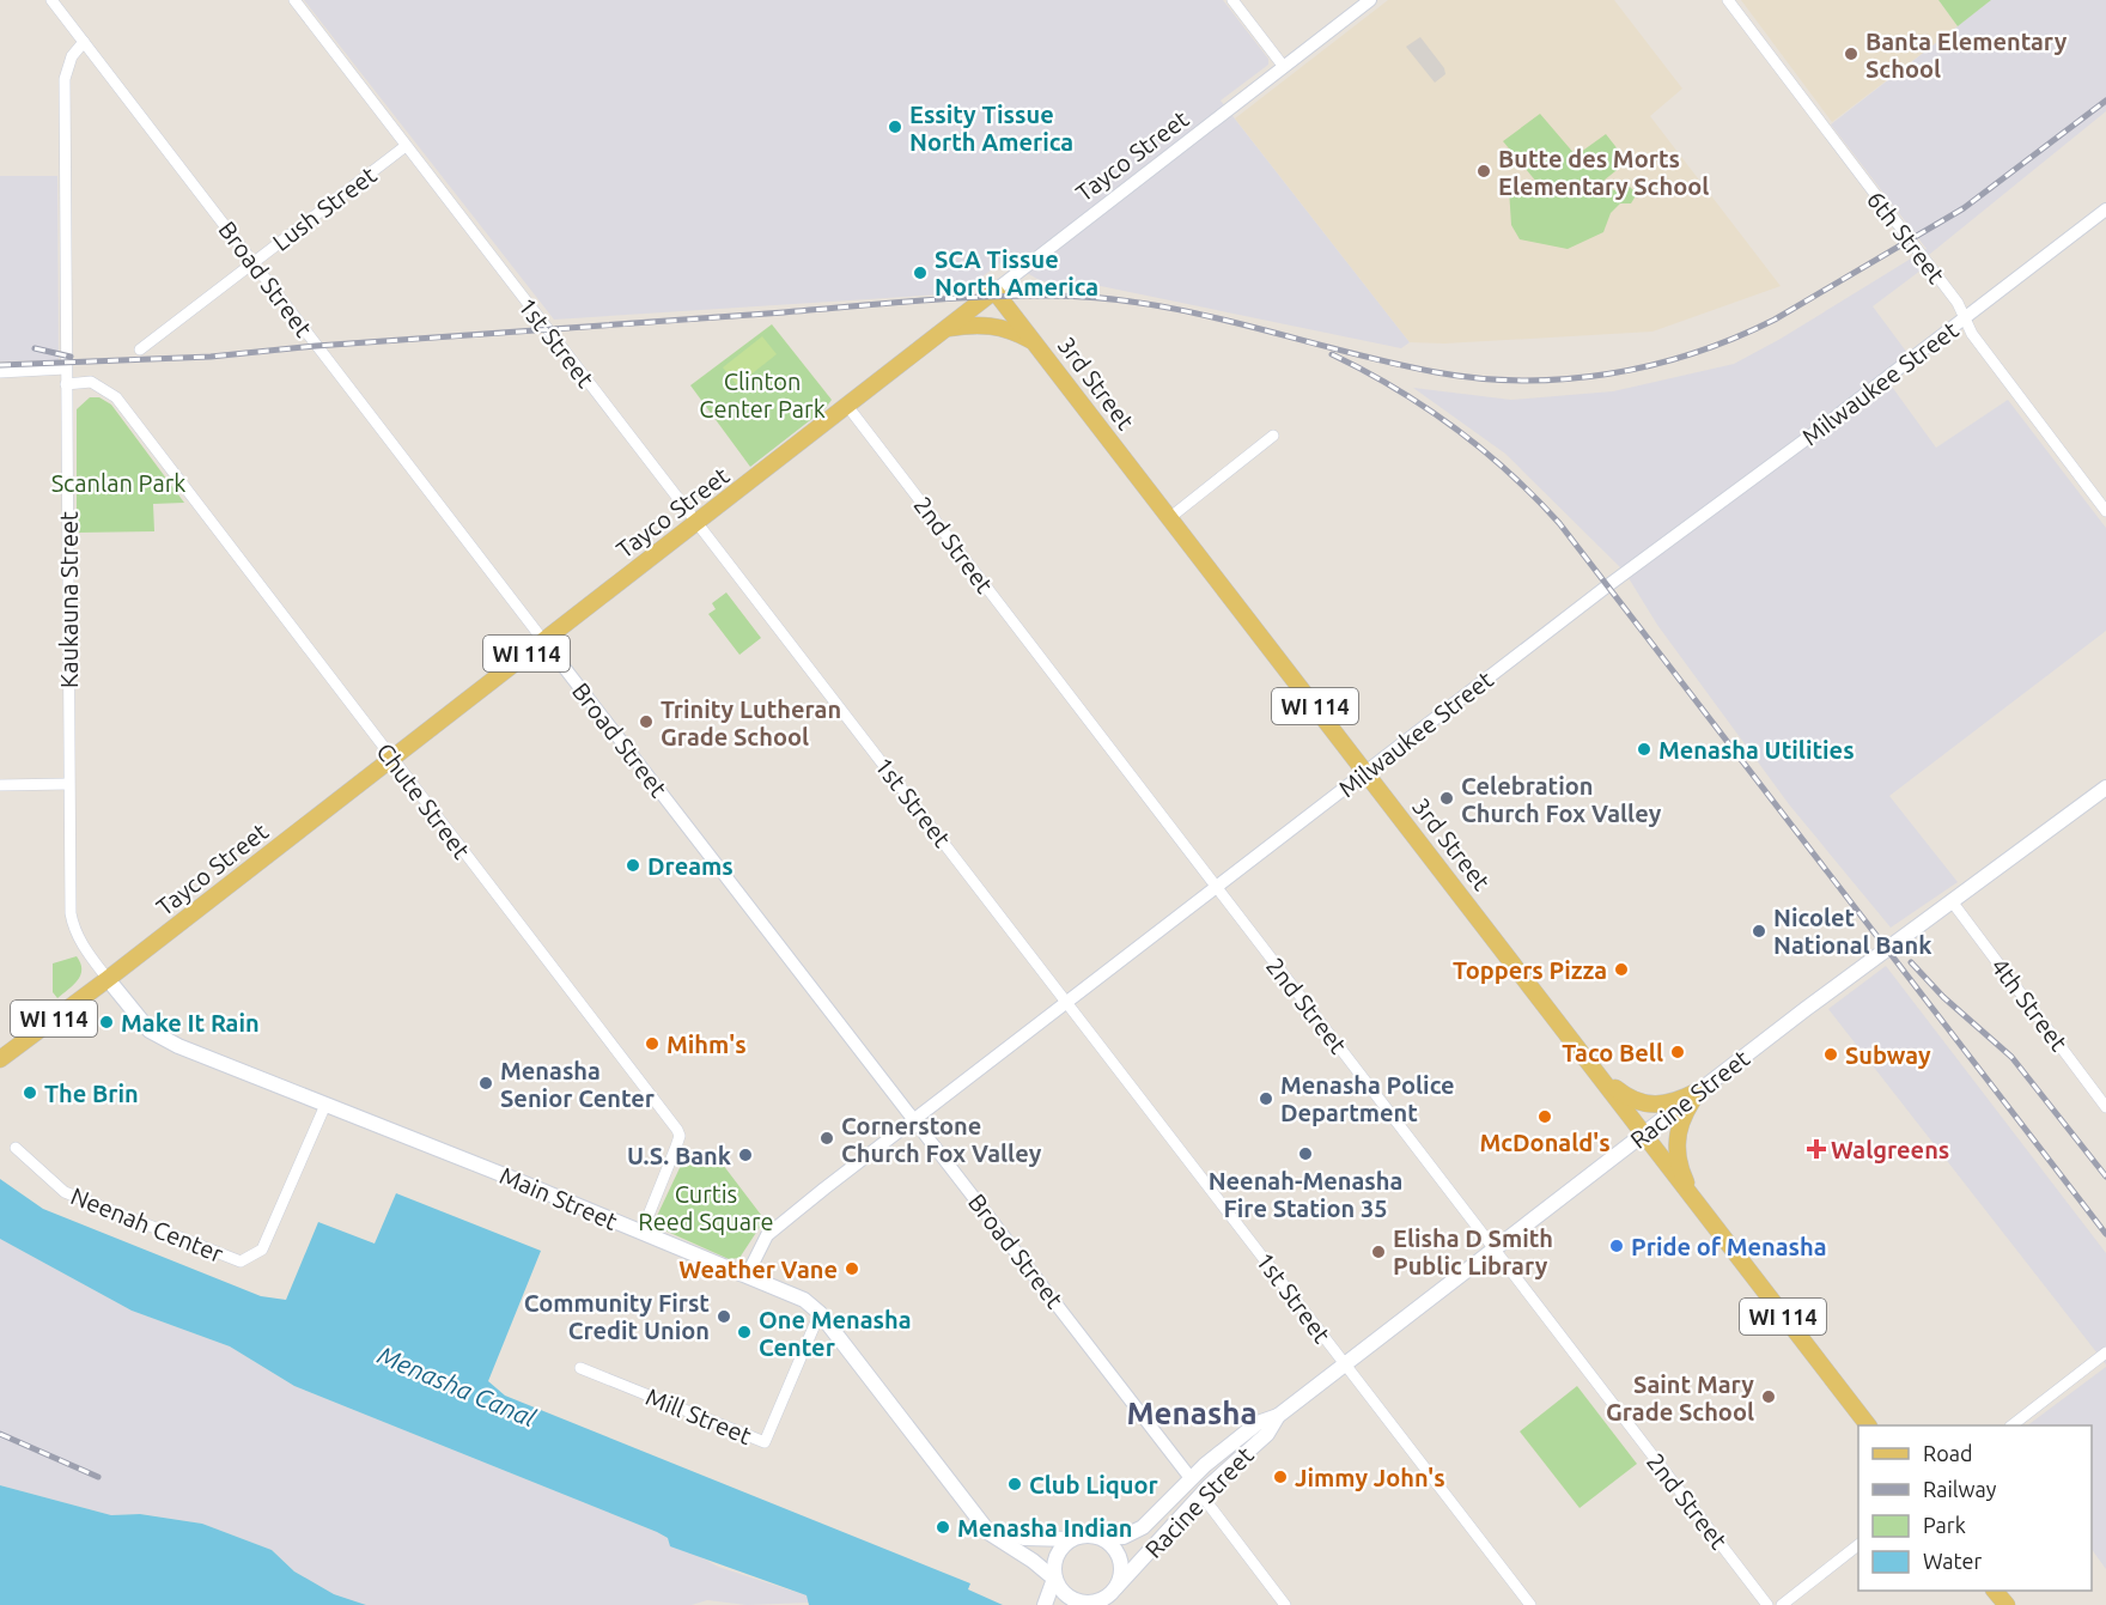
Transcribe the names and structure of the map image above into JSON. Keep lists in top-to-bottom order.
{
  "streets": {
    "main road": [
      "Tayco Street",
      "3rd Street",
      "WI 114",
      "Racine Street",
      "Main Street"
    ],
    "street": [
      "Lush Street",
      "6th Street",
      "Broad Street",
      "1st Street",
      "Milwaukee Street",
      "2nd Street",
      "Kaukauna Street",
      "Chute Street",
      "4th Street",
      "Neenah Center",
      "Mill Street"
    ]
  },
  "crossings": [
    ["Tayco Street", "Broad Street"],
    ["Tayco Street", "1st Street"],
    ["Tayco Street", "3rd Street"],
    ["Tayco Street", "2nd Street"],
    ["Tayco Street", "Kaukauna Street"],
    ["Tayco Street", "Chute Street"],
    ["Tayco Street", "Main Street"],
    ["Lush Street", "Broad Street"],
    ["Lush Street", "1st Street"],
    ["6th Street", "Milwaukee Street"],
    ["Broad Street", "Milwaukee Street"],
    ["Broad Street", "Kaukauna Street"],
    ["Broad Street", "Racine Street"],
    ["1st Street", "Milwaukee Street"],
    ["1st Street", "Racine Street"],
    ["3rd Street", "Milwaukee Street"],
    ["3rd Street", "Racine Street"],
    ["Milwaukee Street", "2nd Street"],
    ["Milwaukee Street", "Main Street"],
    ["2nd Street", "Racine Street"],
    ["Kaukauna Street", "Chute Street"],
    ["Kaukauna Street", "Main Street"],
    ["Chute Street", "Main Street"],
    ["4th Street", "Racine Street"],
    ["Racine Street", "Main Street"],
    ["Main Street", "Neenah Center"],
    ["Main Street", "Mill Street"]
  ],
  "districts": ["Menasha"],
  "water": ["Menasha Canal"],
  "parks": ["Clinton Center Park", "Scanlan Park", "Curtis Reed Square"],
  "places": {
    "other": [
      "Banta Elementary School",
      "Essity Tissue North America",
      "Butte des Morts Elementary School",
      "SCA Tissue North America",
      "Trinity Lutheran Grade School",
      "Menasha Utilities",
      "Celebration Church Fox Valley",
      "Dreams",
      "Nicolet National Bank",
      "Toppers Pizza",
      "Make It Rain",
      "Mihm's",
      "Taco Bell",
      "Subway",
      "Menasha Senior Center",
      "The Brin",
      "Menasha Police Department",
      "McDonald's",
      "Cornerstone Church Fox Valley",
      "Neenah-Menasha Fire Station 35",
      "U.S. Bank",
      "Pride of Menasha",
      "Elisha D Smith Public Library",
      "Weather Vane",
      "Community First Credit Union",
      "One Menasha Center",
      "Saint Mary Grade School",
      "Jimmy John's",
      "Club Liquor",
      "Menasha Indian"
    ],
    "health": ["Walgreens"]
  },
  "legend": [
    "Road",
    "Railway",
    "Park",
    "Water"
  ]
}
